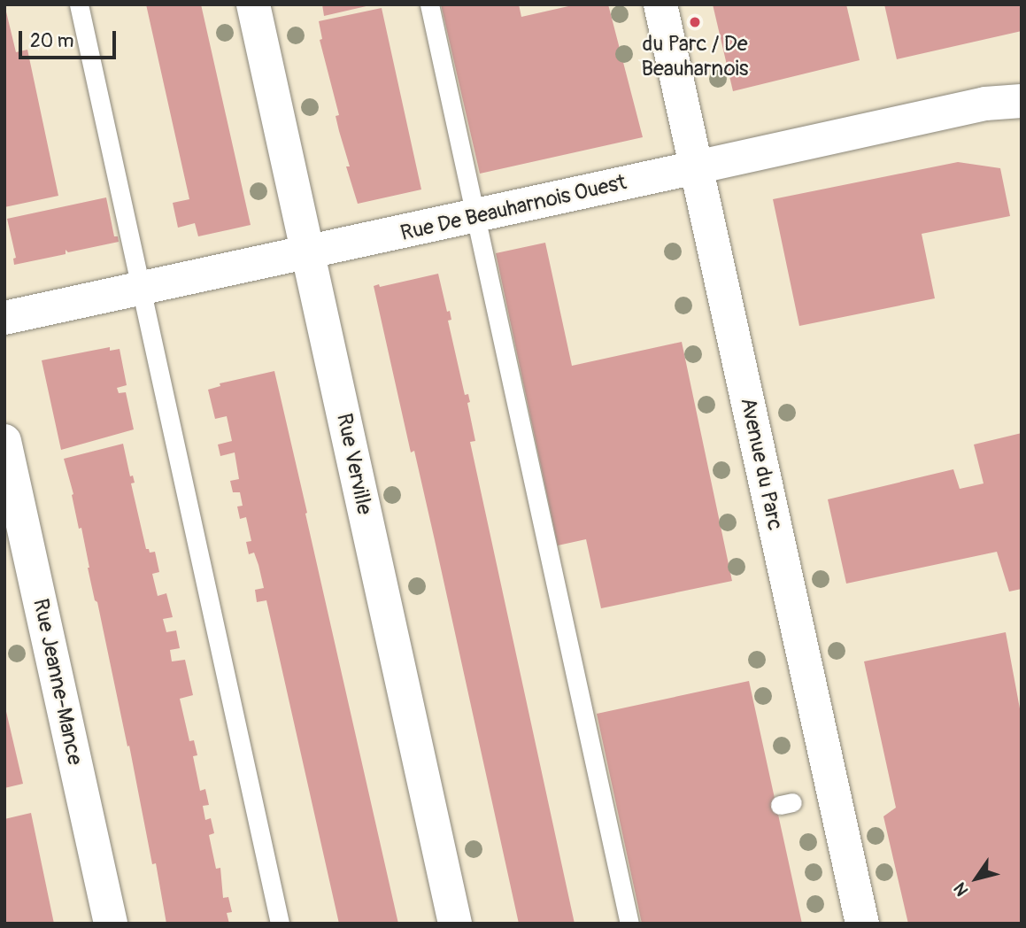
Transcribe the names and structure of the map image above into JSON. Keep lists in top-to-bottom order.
{
  "streets": {
    "street": [
      "Rue De Beauharnois Ouest",
      "Rue Verville",
      "Avenue du Parc",
      "Rue Jeanne-Mance"
    ]
  },
  "crossings": [
    ["Rue De Beauharnois Ouest", "Rue Verville"],
    ["Rue De Beauharnois Ouest", "Avenue du Parc"]
  ],
  "places": ["du Parc / De Beauharnois"],
  "scale_bar": "20 m",
  "north": "bottom left"
}
